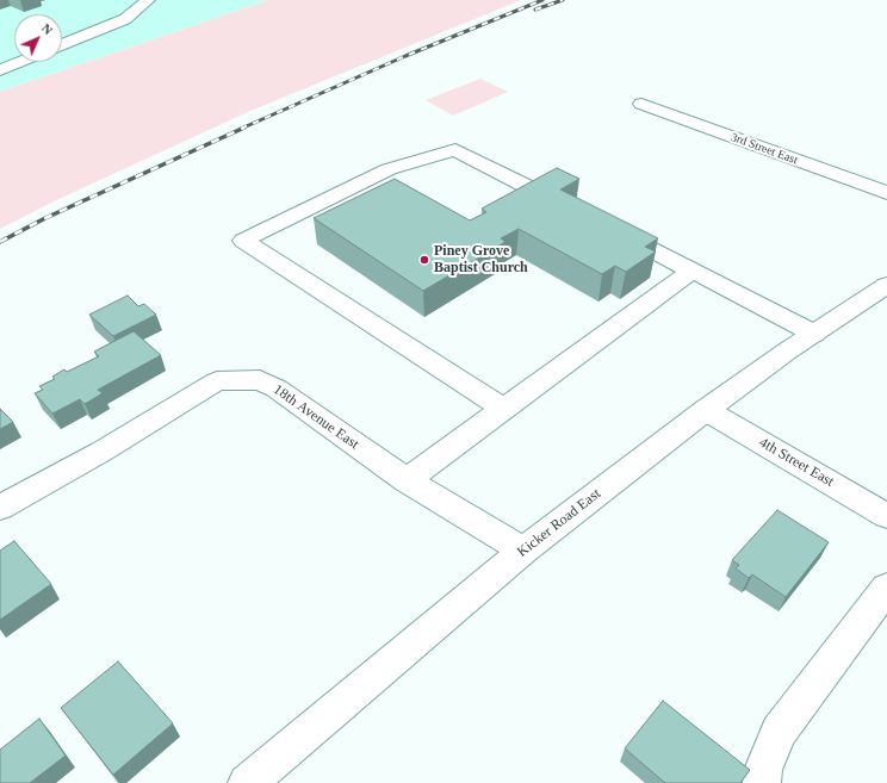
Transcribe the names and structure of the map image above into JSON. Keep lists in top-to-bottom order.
{
  "streets": {
    "street": [
      "3rd Street East",
      "18th Avenue East",
      "4th Street East",
      "Kicker Road East"
    ]
  },
  "crossings": [
    ["18th Avenue East", "Kicker Road East"],
    ["4th Street East", "Kicker Road East"]
  ],
  "places": ["Piney Grove Baptist Church"],
  "north": "top right"
}
